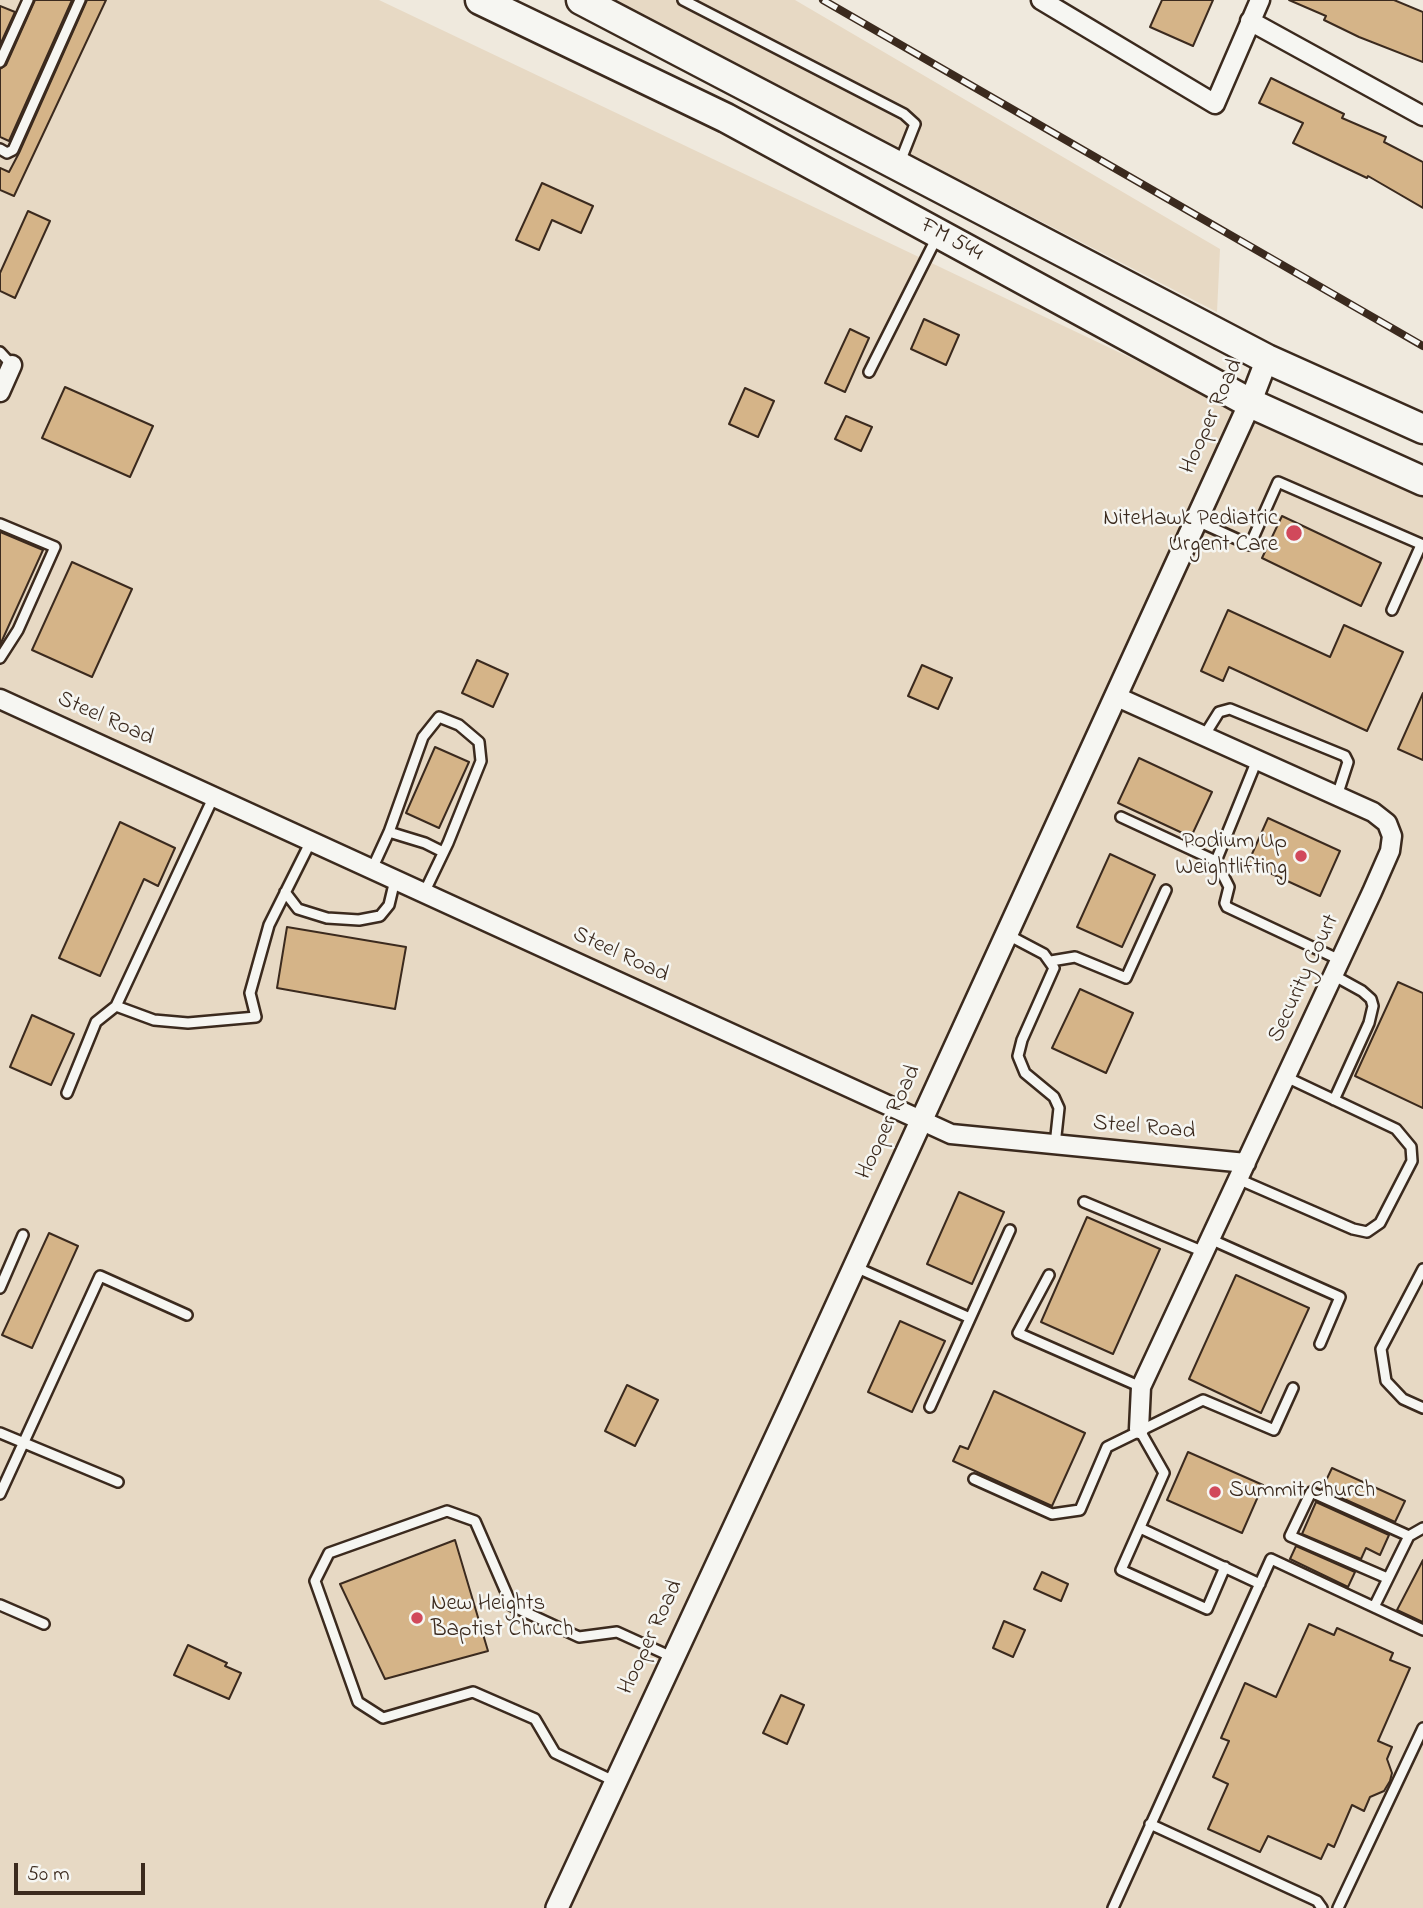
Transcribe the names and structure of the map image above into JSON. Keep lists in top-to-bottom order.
{
  "streets": {
    "main road": ["FM 544"],
    "street": ["Hooper Road", "Steel Road", "Security Court"]
  },
  "crossings": [
    ["FM 544", "Hooper Road"],
    ["Hooper Road", "Steel Road"],
    ["Hooper Road", "Security Court"],
    ["Steel Road", "Security Court"]
  ],
  "places": [
    "NiteHawk Pediatric Urgent Care",
    "Podium Up Weightlifting",
    "Summit Church",
    "New Heights Baptist Church"
  ],
  "scale_bar": "50 m"
}
